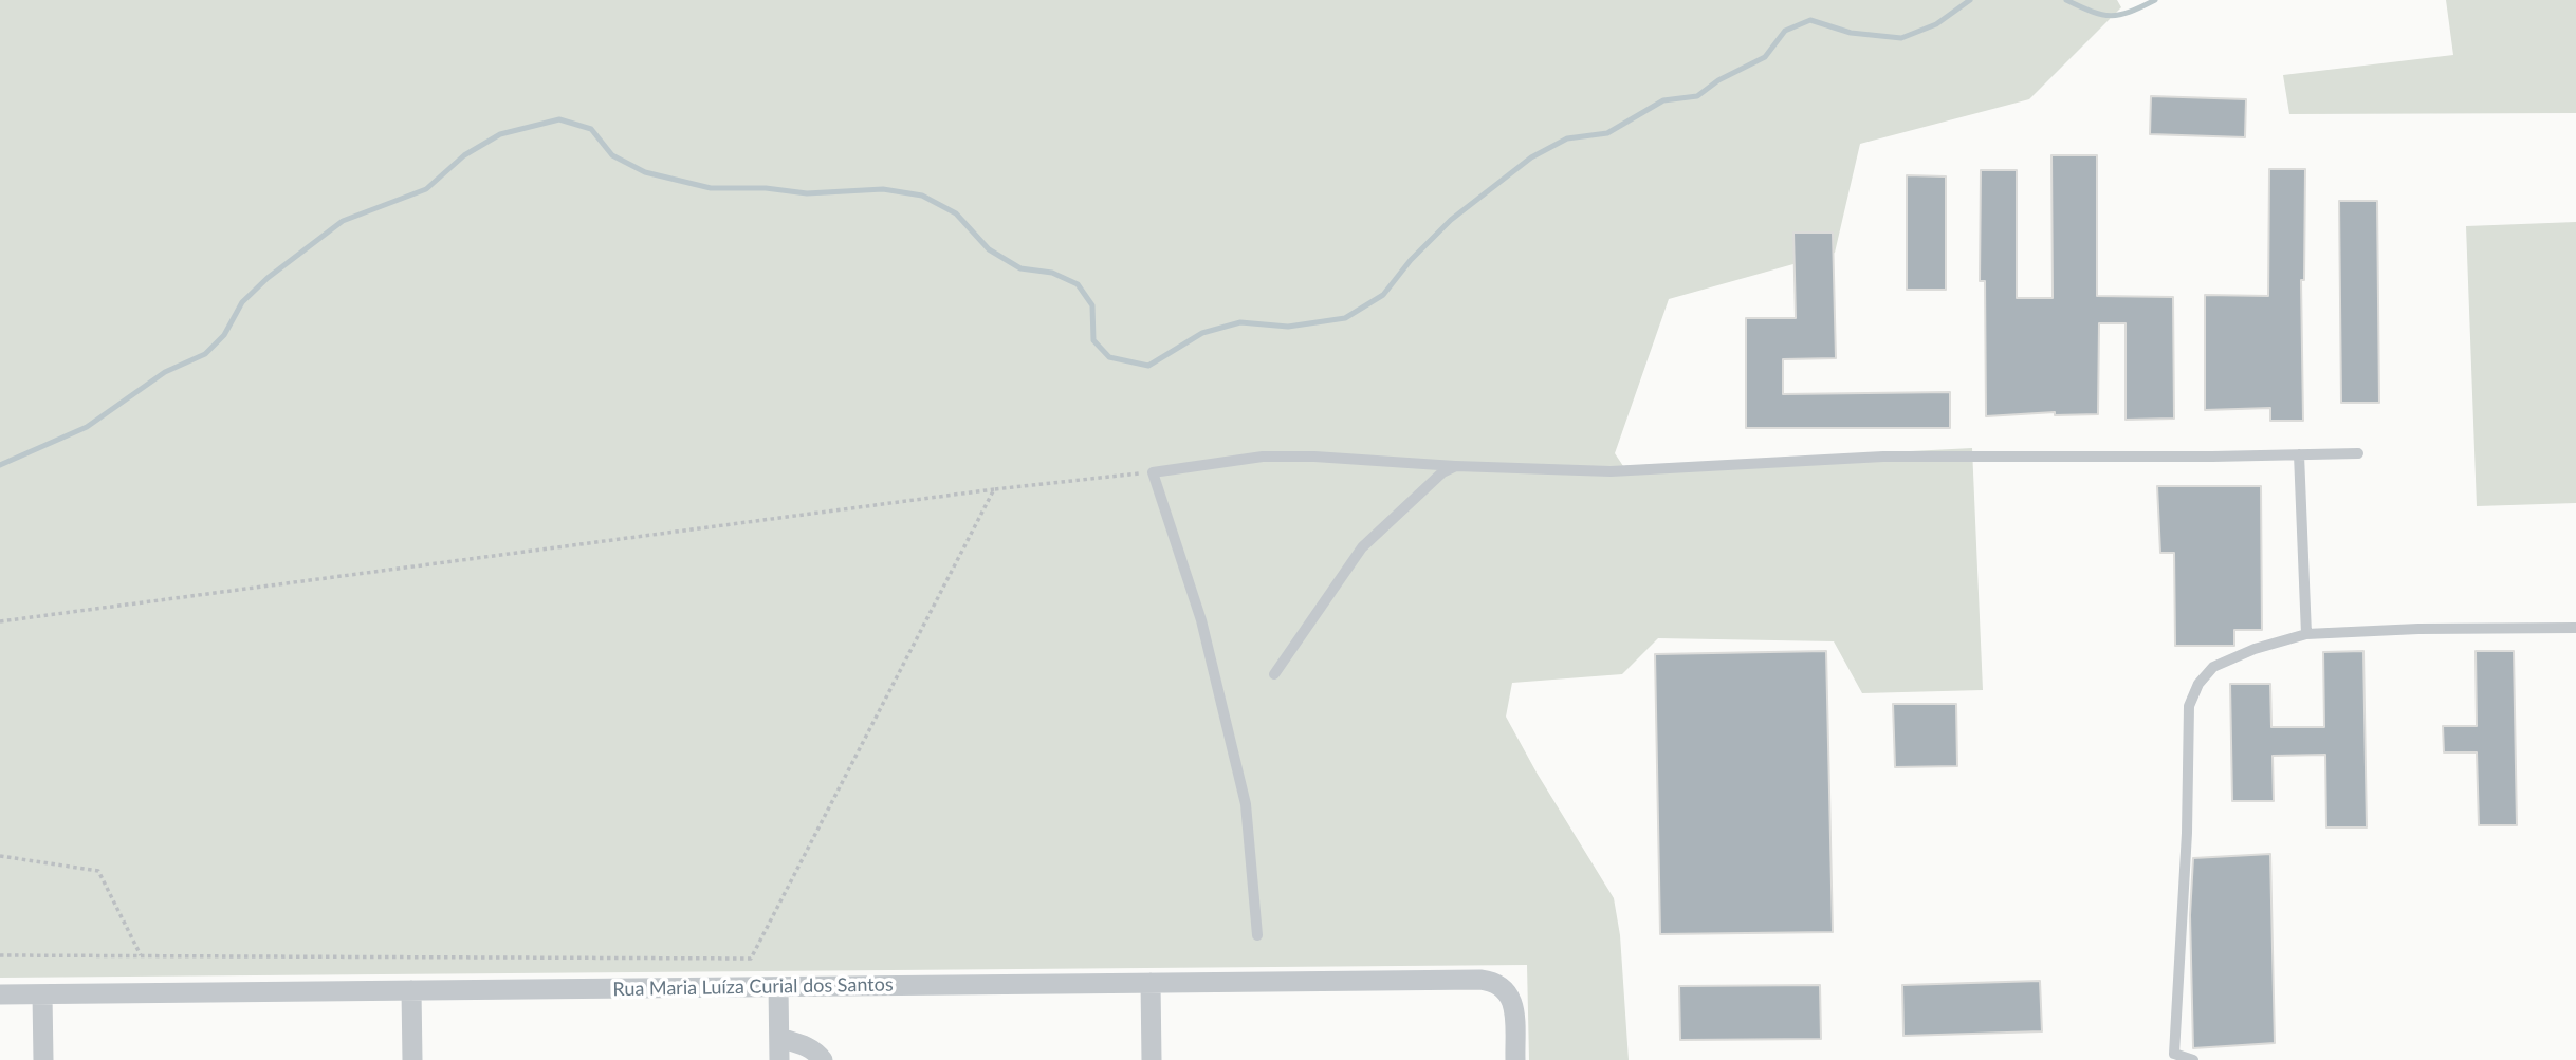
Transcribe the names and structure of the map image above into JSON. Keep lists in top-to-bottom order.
{
  "streets": {
    "street": ["Rua Maria Luíza Curial dos Santos"]
  }
}
